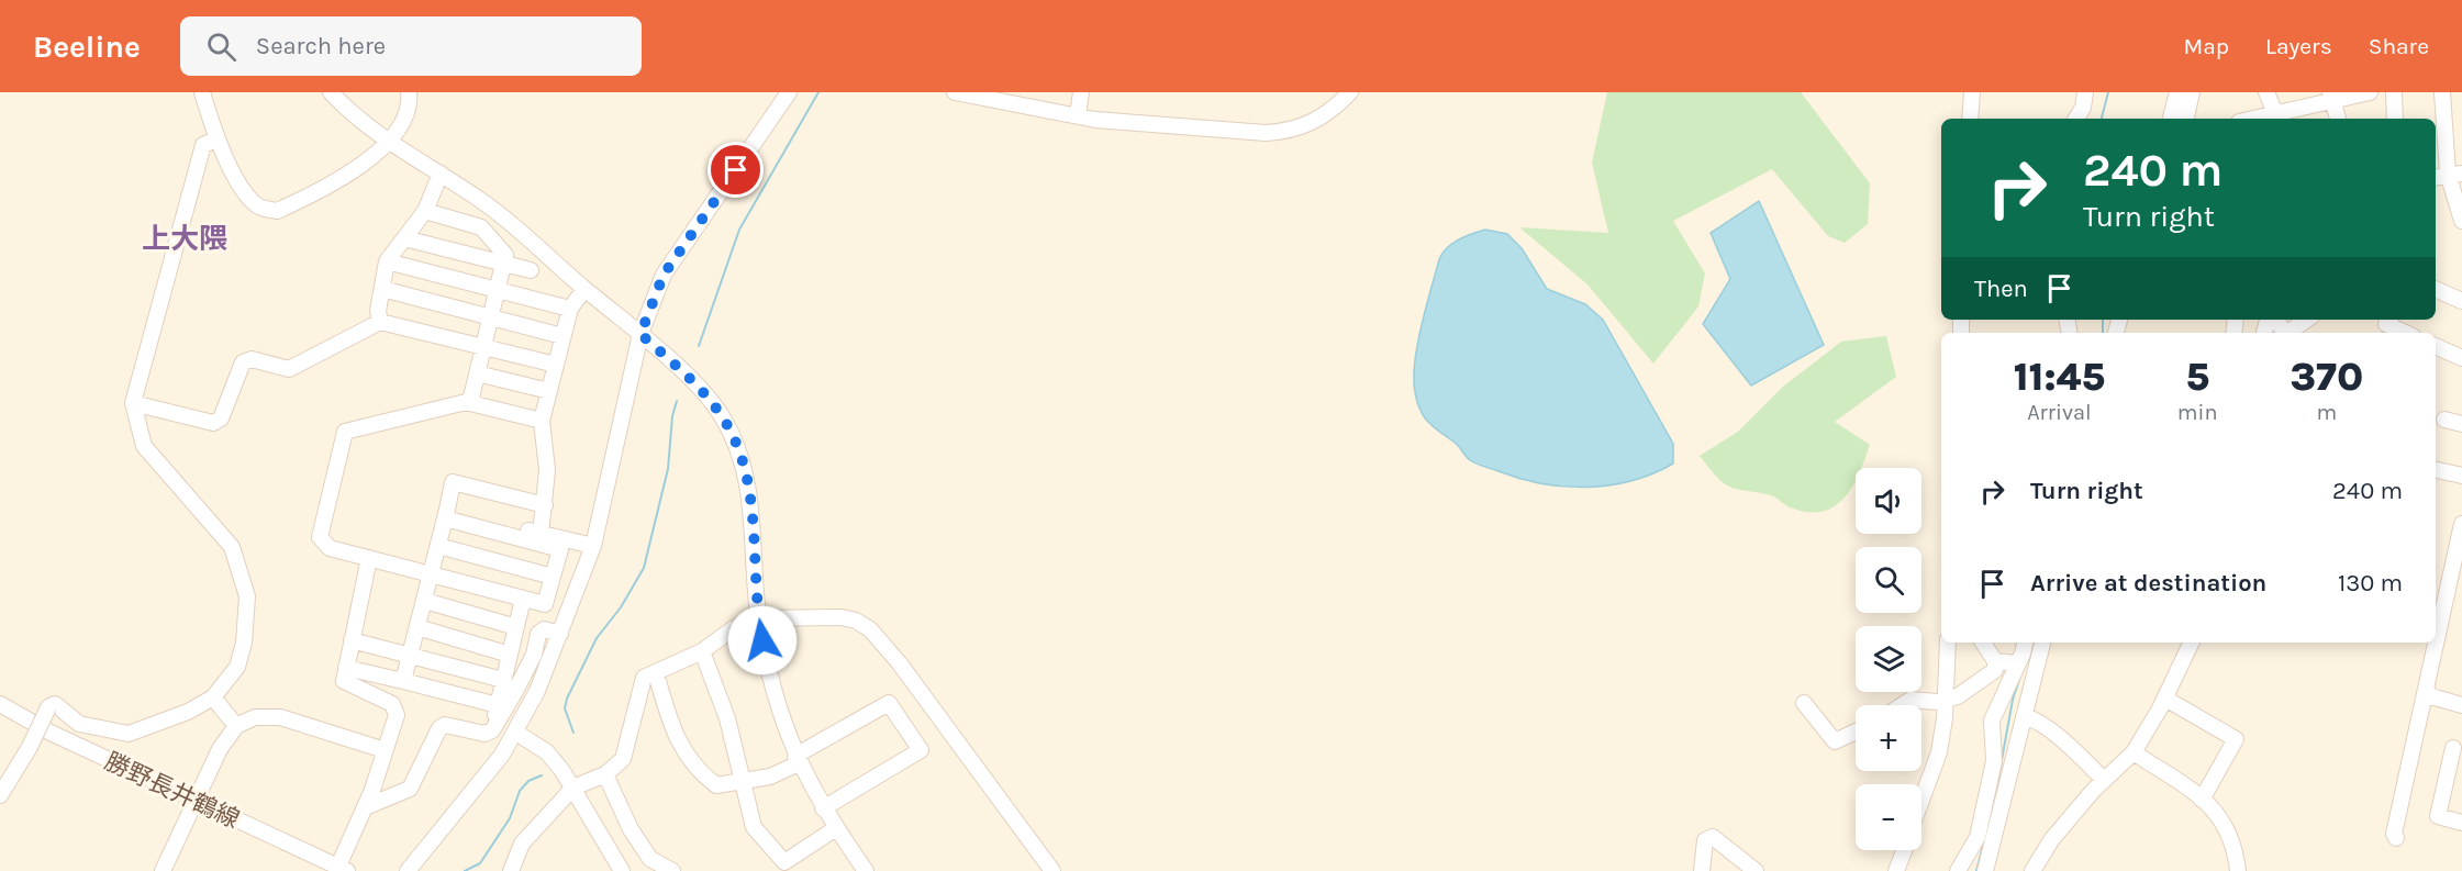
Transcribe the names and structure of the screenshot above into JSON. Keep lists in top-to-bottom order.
{
  "streets": {
    "street": ["勝野長井鶴線"]
  },
  "districts": ["上大隈"],
  "page": {
    "header": "Beeline",
    "search": "Search here",
    "nav": ["Map", "Layers", "Share"],
    "turn": ["240 m", "Turn right"],
    "then": "Then",
    "eta": [
      "11:45",
      "Arrival",
      "5",
      "min",
      "370",
      "m"
    ],
    "list": [
      {
        "name": "Turn right",
        "value": "240 m"
      },
      {
        "name": "Arrive at destination",
        "value": "130 m"
      }
    ],
    "map_buttons": ["+", "−"]
  }
}
